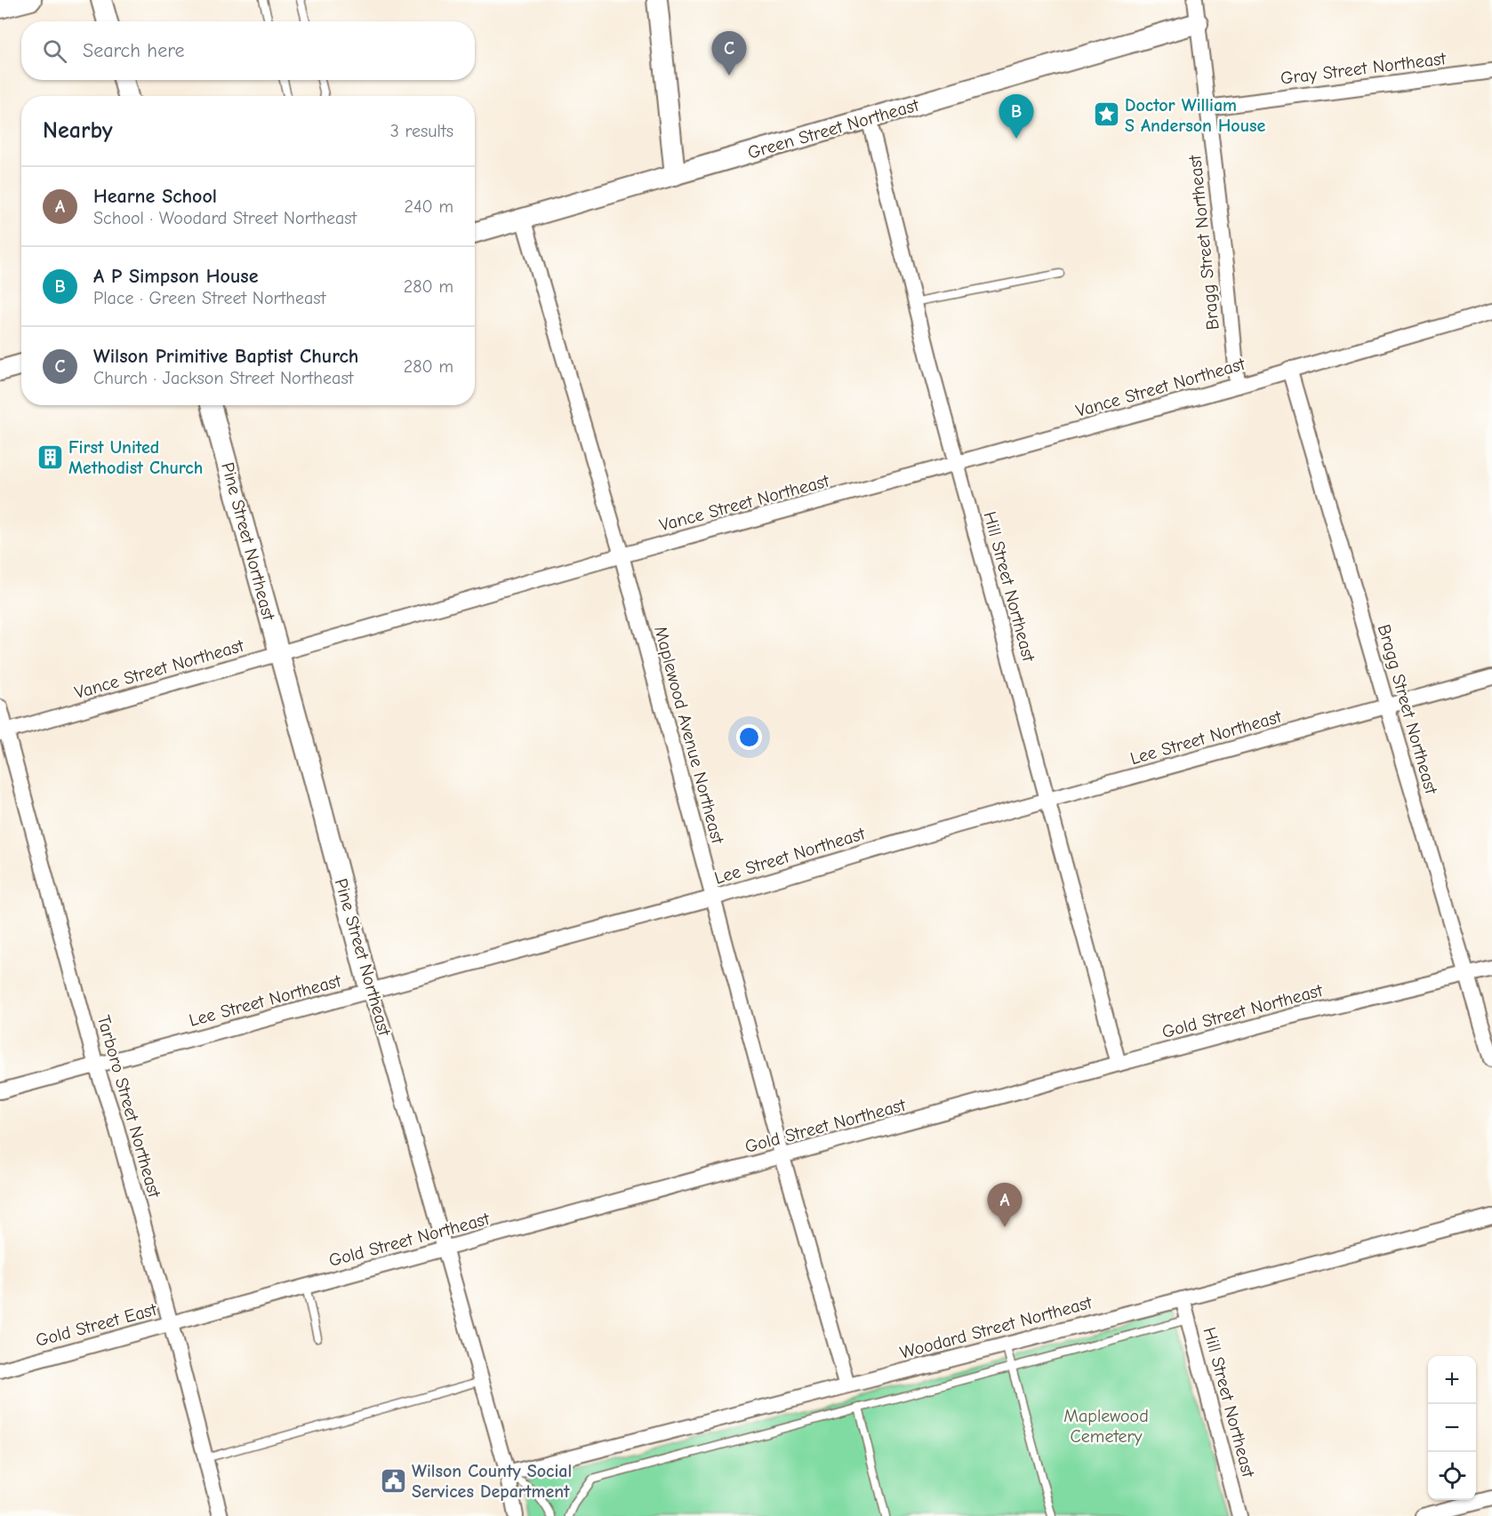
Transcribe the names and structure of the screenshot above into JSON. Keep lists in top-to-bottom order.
{
  "streets": {
    "street": [
      "Gray Street Northeast",
      "Green Street Northeast",
      "Bragg Street Northeast",
      "Vance Street Northeast",
      "Pine Street Northeast",
      "Hill Street Northeast",
      "Maplewood Avenue Northeast",
      "Lee Street Northeast",
      "Gold Street Northeast",
      "Tarboro Street Northeast",
      "Gold Street East",
      "Woodard Street Northeast"
    ]
  },
  "crossings": [
    ["Gray Street Northeast", "Bragg Street Northeast"],
    ["Green Street Northeast", "Bragg Street Northeast"],
    ["Green Street Northeast", "Hill Street Northeast"],
    ["Green Street Northeast", "Maplewood Avenue Northeast"],
    ["Bragg Street Northeast", "Vance Street Northeast"],
    ["Bragg Street Northeast", "Lee Street Northeast"],
    ["Bragg Street Northeast", "Gold Street Northeast"],
    ["Vance Street Northeast", "Pine Street Northeast"],
    ["Vance Street Northeast", "Hill Street Northeast"],
    ["Vance Street Northeast", "Maplewood Avenue Northeast"],
    ["Vance Street Northeast", "Tarboro Street Northeast"],
    ["Pine Street Northeast", "Lee Street Northeast"],
    ["Pine Street Northeast", "Gold Street Northeast"],
    ["Pine Street Northeast", "Woodard Street Northeast"],
    ["Hill Street Northeast", "Lee Street Northeast"],
    ["Hill Street Northeast", "Gold Street Northeast"],
    ["Hill Street Northeast", "Woodard Street Northeast"],
    ["Maplewood Avenue Northeast", "Lee Street Northeast"],
    ["Maplewood Avenue Northeast", "Gold Street Northeast"],
    ["Maplewood Avenue Northeast", "Woodard Street Northeast"],
    ["Lee Street Northeast", "Tarboro Street Northeast"],
    ["Gold Street Northeast", "Tarboro Street Northeast"],
    ["Gold Street Northeast", "Gold Street East"],
    ["Tarboro Street Northeast", "Gold Street East"]
  ],
  "parks": ["Maplewood Cemetery"],
  "places": {
    "place": ["Doctor William S Anderson House"],
    "building": ["First United Methodist Church"],
    "public building": ["Wilson County Social Services Department"]
  },
  "page": {
    "search": "Search here",
    "pins": ["C", "B", "A"],
    "heading": ["Nearby", "3 results"],
    "list": [
      {
        "mark": "A",
        "name": "Hearne School",
        "note": "School · Woodard Street Northeast",
        "value": "240 m"
      },
      {
        "mark": "B",
        "name": "A P Simpson House",
        "note": "Place · Green Street Northeast",
        "value": "280 m"
      },
      {
        "mark": "C",
        "name": "Wilson Primitive Baptist Church",
        "note": "Church · Jackson Street Northeast",
        "value": "280 m"
      }
    ],
    "map_buttons": ["+", "−"]
  }
}
